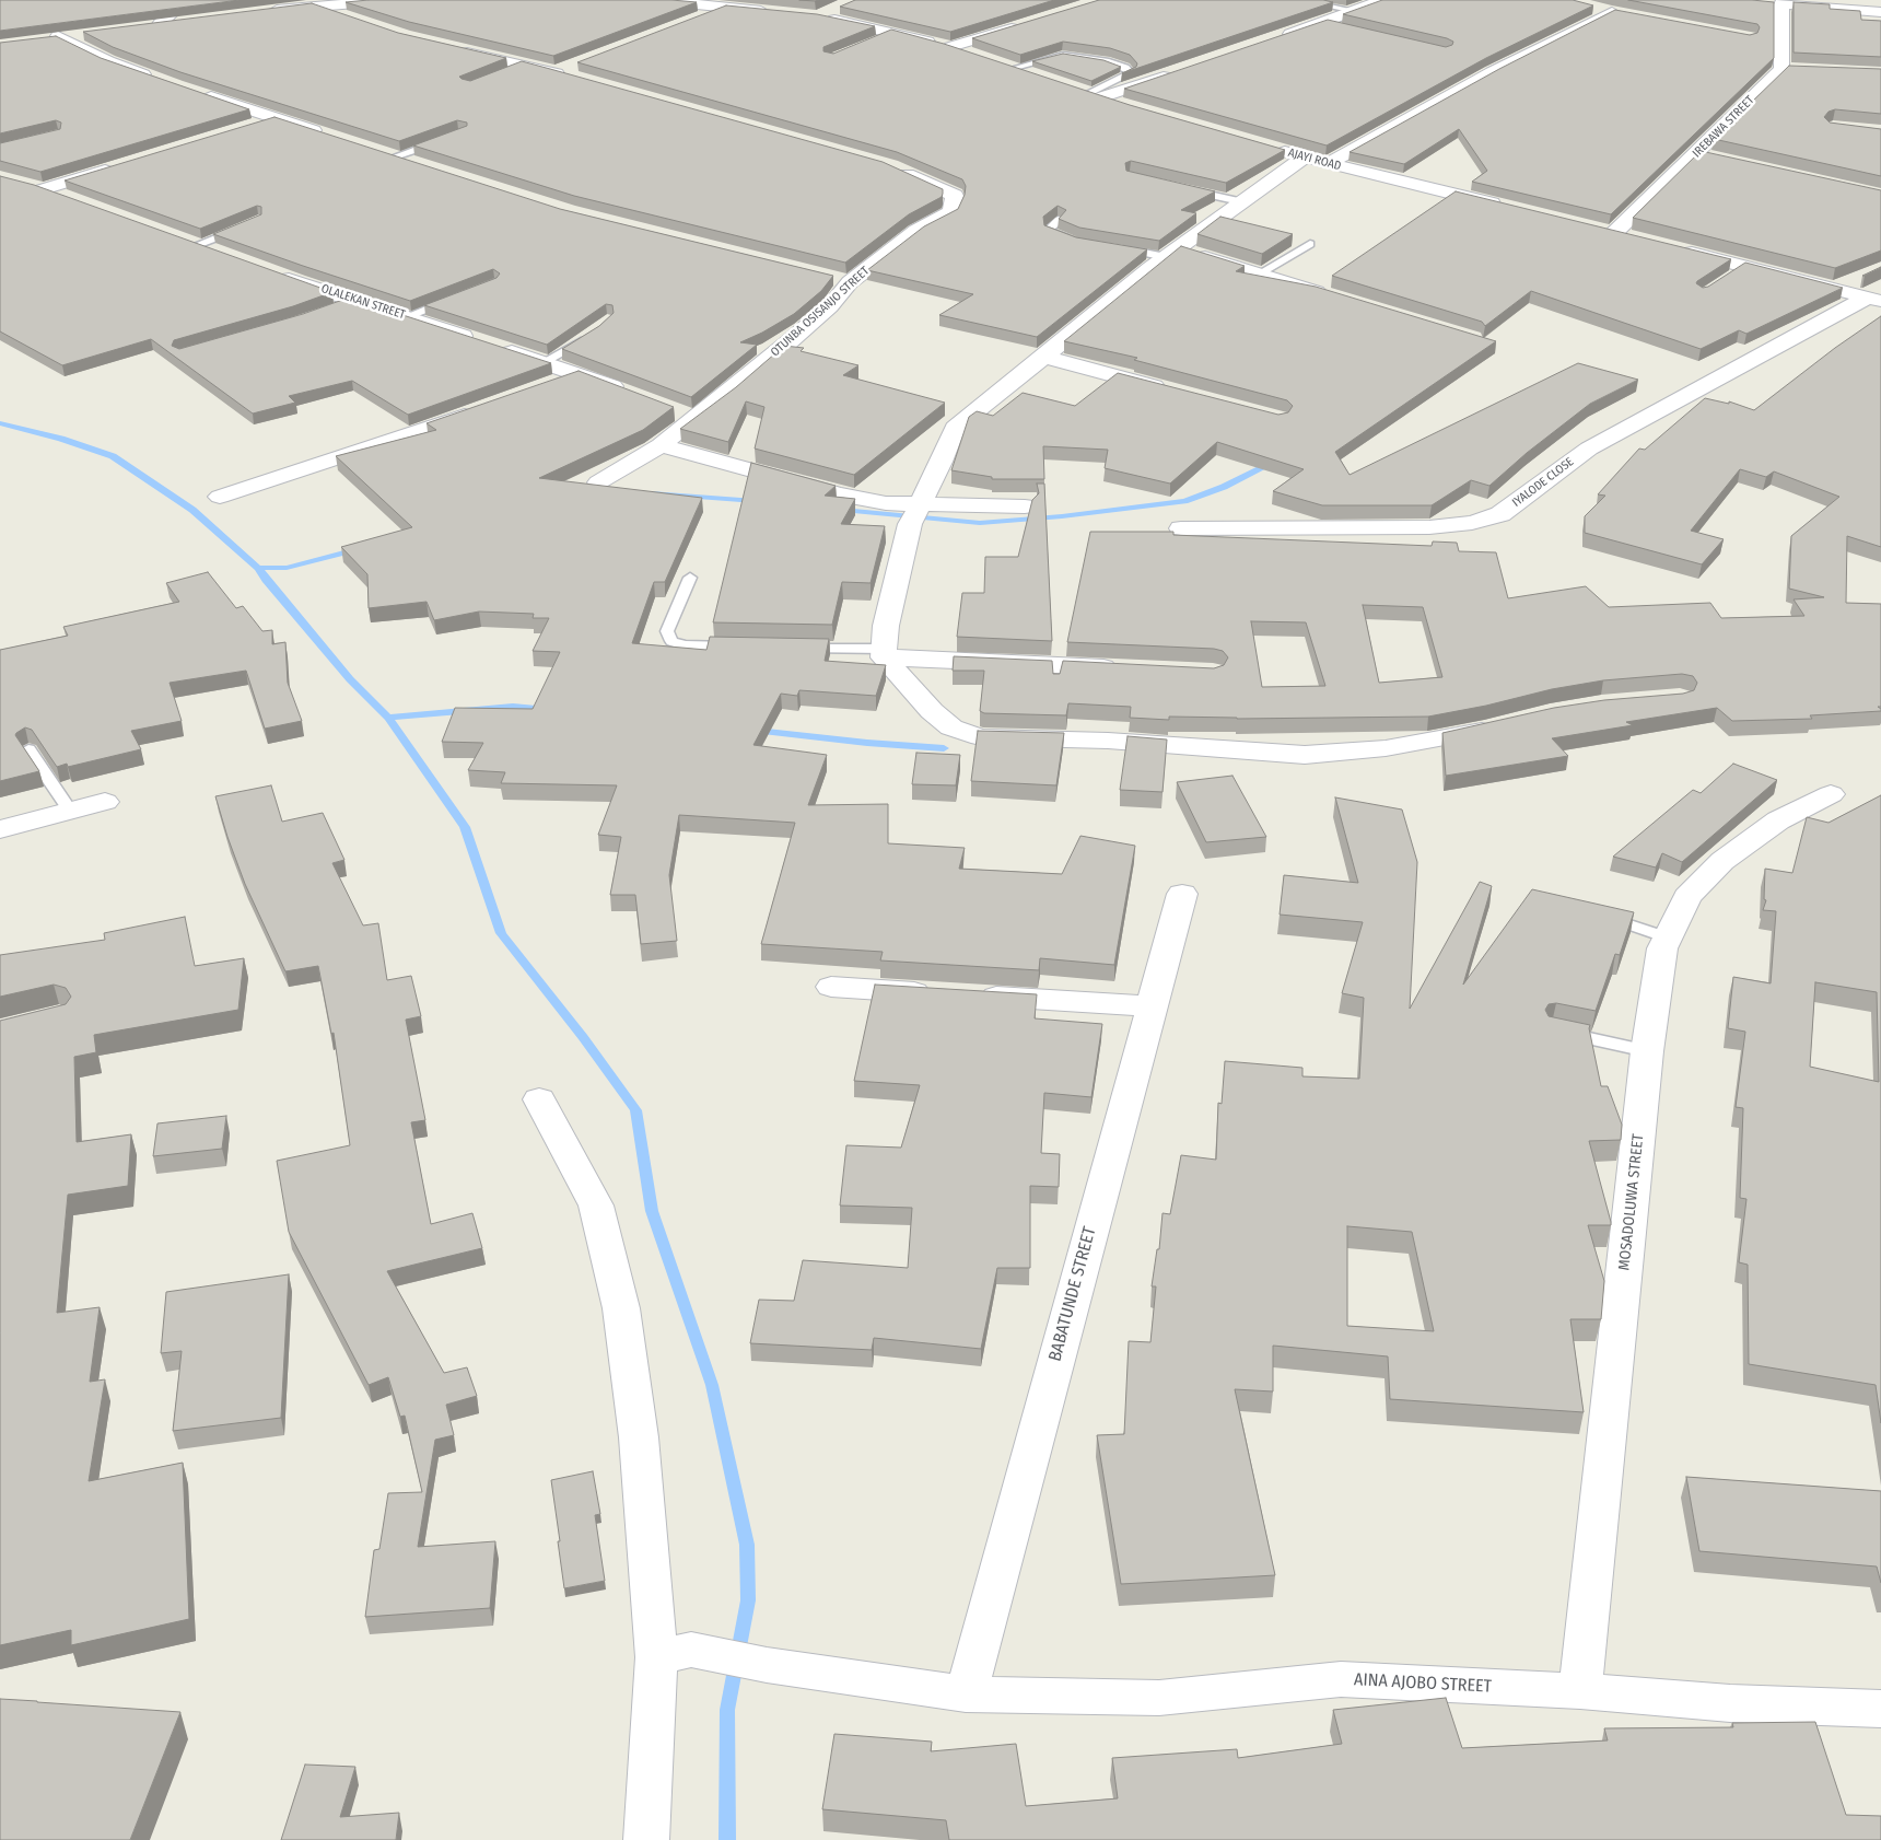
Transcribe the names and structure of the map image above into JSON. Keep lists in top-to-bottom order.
{
  "streets": {
    "street": [
      "IREBAWA STREET",
      "AJAYI ROAD",
      "OLALEKAN STREET",
      "OTUNBA OSISANJO STREET",
      "IYALODE CLOSE",
      "MOSADOLUWA STREET",
      "BABATUNDE STREET",
      "AINA AJOBO STREET"
    ]
  },
  "crossings": [
    ["MOSADOLUWA STREET", "AINA AJOBO STREET"],
    ["BABATUNDE STREET", "AINA AJOBO STREET"]
  ]
}
